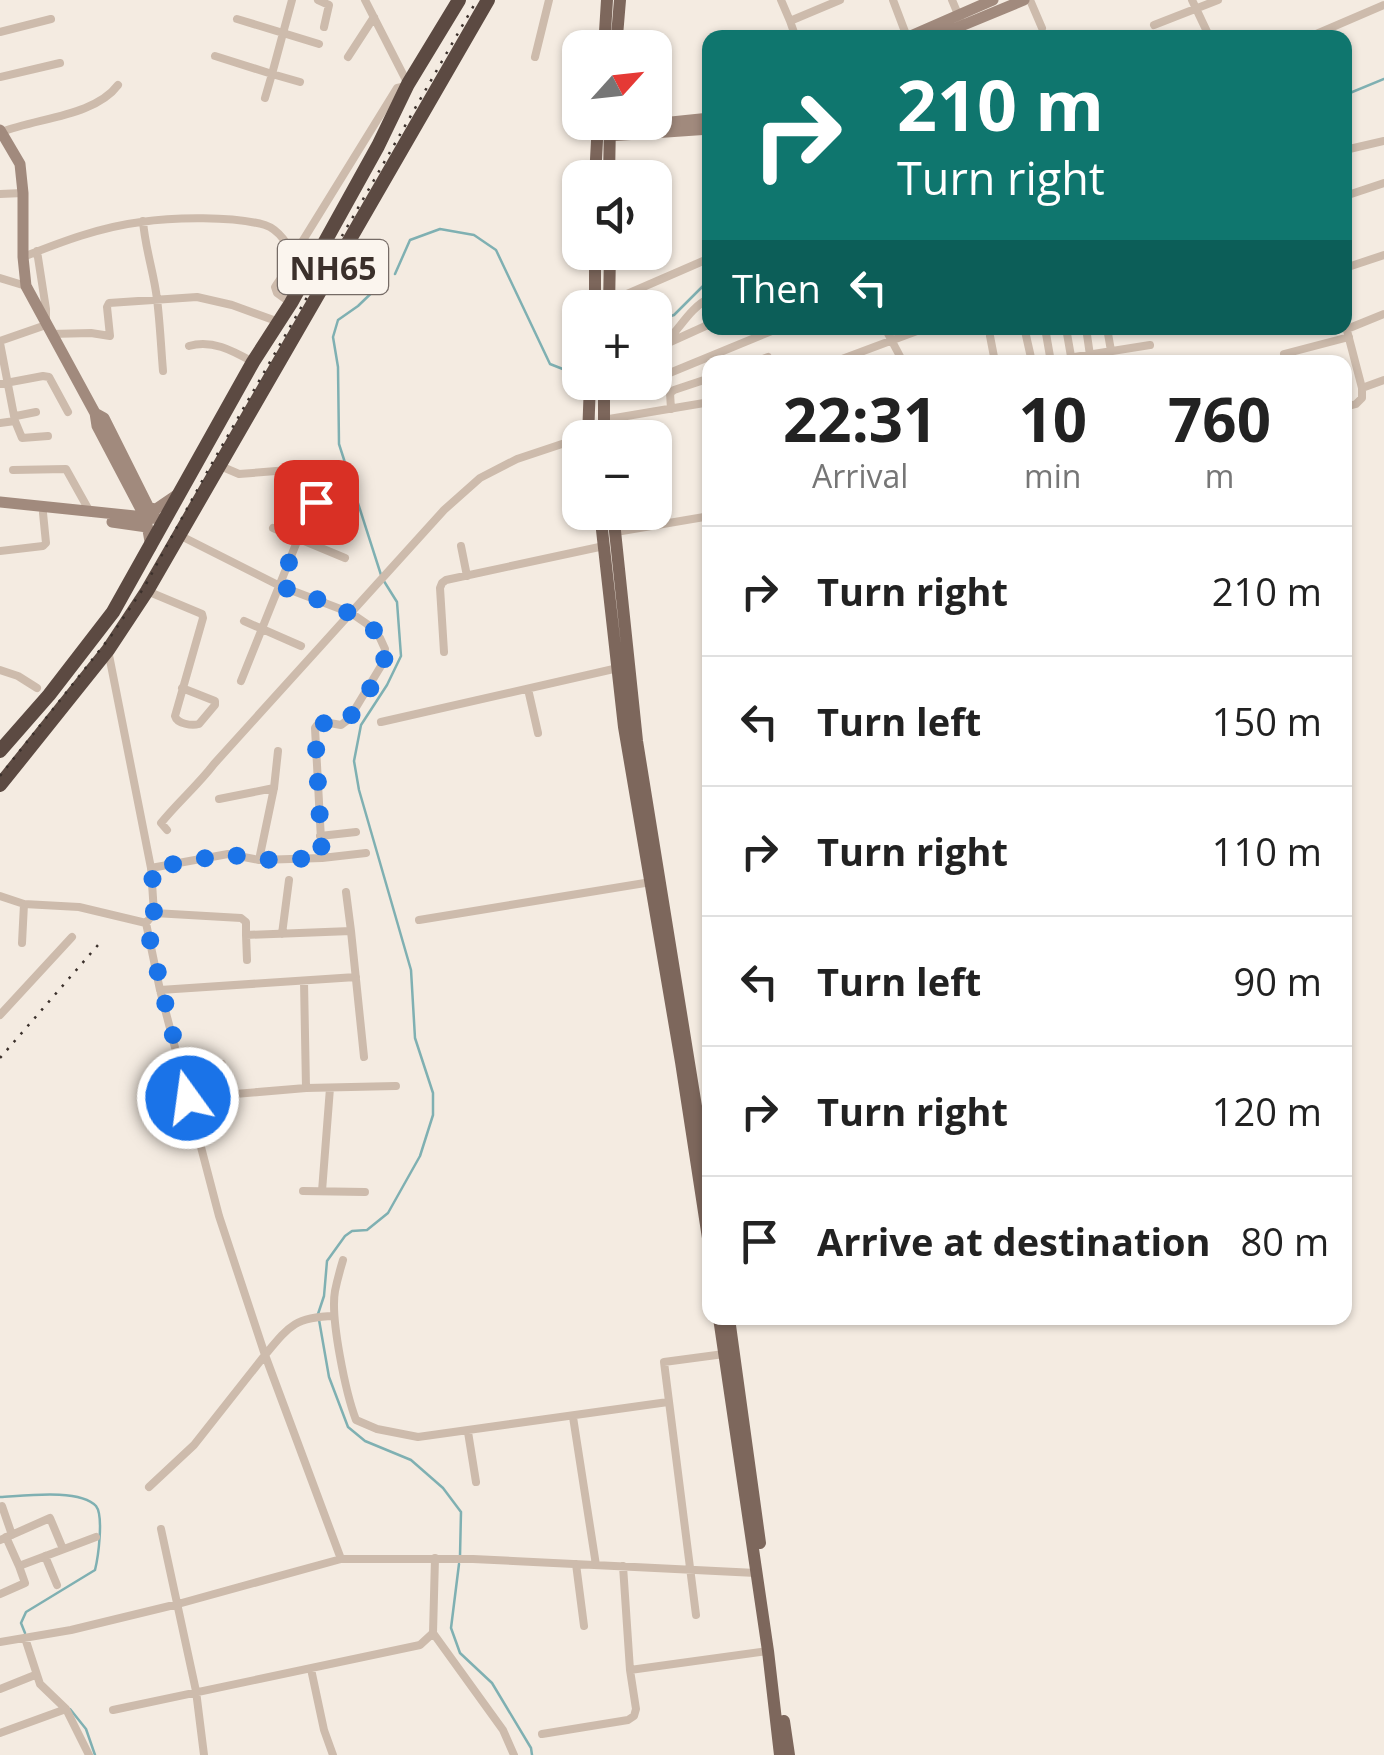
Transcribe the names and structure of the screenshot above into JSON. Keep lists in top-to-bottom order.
{
  "streets": {
    "highway": ["NH65"]
  },
  "north": "top right",
  "page": {
    "map_buttons": ["+", "−"],
    "turn": ["210 m", "Turn right"],
    "then": "Then",
    "eta": [
      "22:31",
      "Arrival",
      "10",
      "min",
      "760",
      "m"
    ],
    "list": [
      {
        "name": "Turn right",
        "value": "210 m"
      },
      {
        "name": "Turn left",
        "value": "150 m"
      },
      {
        "name": "Turn right",
        "value": "110 m"
      },
      {
        "name": "Turn left",
        "value": "90 m"
      },
      {
        "name": "Turn right",
        "value": "120 m"
      },
      {
        "name": "Arrive at destination",
        "value": "80 m"
      }
    ]
  }
}
